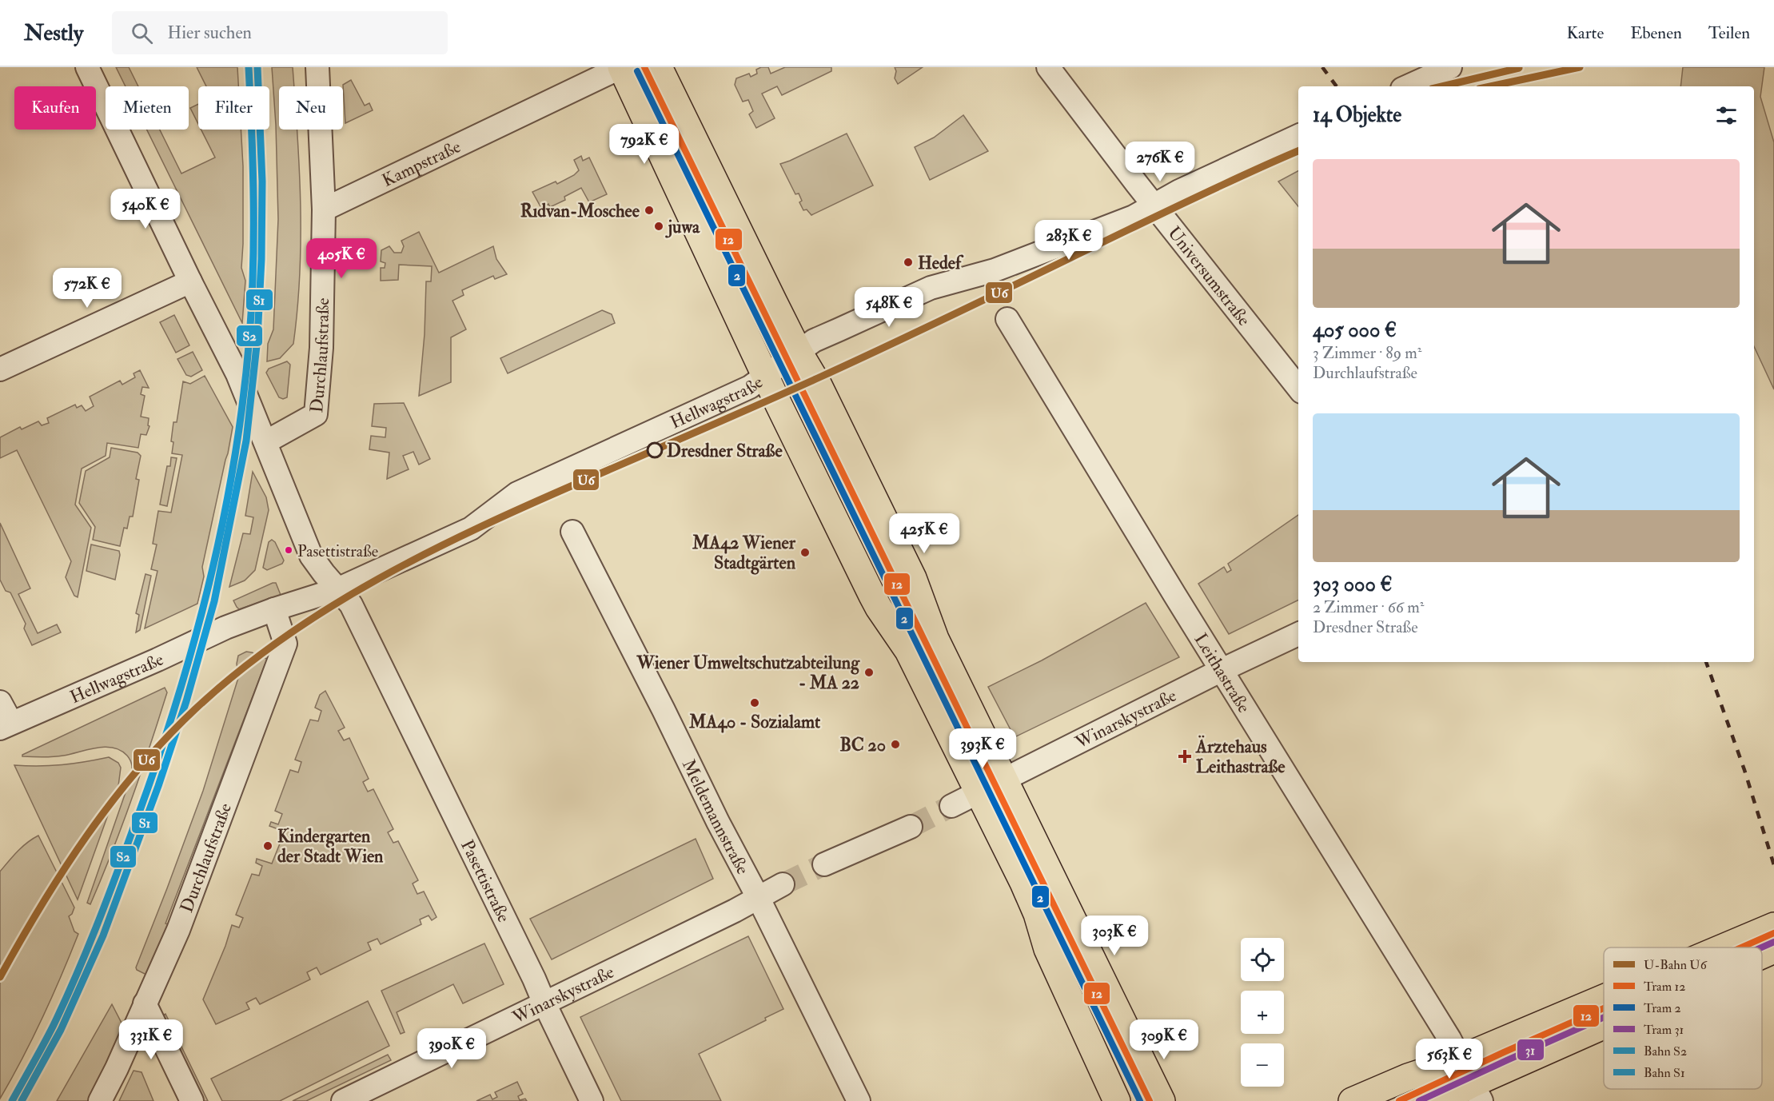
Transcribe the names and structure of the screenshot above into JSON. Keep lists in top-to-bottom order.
{
  "streets": {
    "street": [
      "Kampstraße",
      "Universumstraße",
      "Durchlaufstraße",
      "Hellwagstraße",
      "Leithastraße",
      "Winarskystraße",
      "Meldemannstraße",
      "Pasettistraße"
    ]
  },
  "crossings": [
    ["Kampstraße", "Durchlaufstraße"],
    ["Universumstraße", "Hellwagstraße"],
    ["Durchlaufstraße", "Hellwagstraße"],
    ["Durchlaufstraße", "Pasettistraße"],
    ["Hellwagstraße", "Pasettistraße"],
    ["Leithastraße", "Winarskystraße"],
    ["Winarskystraße", "Meldemannstraße"],
    ["Winarskystraße", "Pasettistraße"]
  ],
  "places": {
    "other": [
      "Rıdvan-Moschee",
      "juwa",
      "Hedef",
      "Dresdner Straße",
      "Pasettistraße",
      "MA42 Wiener Stadtgärten",
      "Wiener Umweltschutzabteilung - MA 22",
      "MA40 - Sozialamt",
      "BC 20",
      "Kindergarten der Stadt Wien"
    ],
    "health": ["Ärztehaus Leithastraße"]
  },
  "lines": [
    "metro line U6",
    "tram line 12",
    "rail line S2",
    "rail line S1",
    "tram line 2",
    "tram line 31"
  ],
  "legend": [
    "U-Bahn U6",
    "Tram 12",
    "Tram 2",
    "Tram 31",
    "Bahn S2",
    "Bahn S1"
  ],
  "page": {
    "header": "Nestly",
    "search": "Hier suchen",
    "nav": ["Karte", "Ebenen", "Teilen"],
    "chip": [
      "Kaufen",
      "Mieten",
      "Filter",
      "Neu"
    ],
    "heading": "14 Objekte",
    "price": [
      "792K €",
      "276K €",
      "540K €",
      "283K €",
      "405K €",
      "572K €",
      "548K €",
      "425K €",
      "393K €",
      "303K €",
      "331K €",
      "309K €",
      "390K €",
      "563K €"
    ],
    "list": [
      {
        "name": "405 000 €",
        "note": "3 Zimmer · 89 m² · Durchlaufstraße"
      },
      {
        "name": "303 000 €",
        "note": "2 Zimmer · 66 m² · Dresdner Straße"
      }
    ],
    "map_buttons": ["+", "−"]
  }
}
